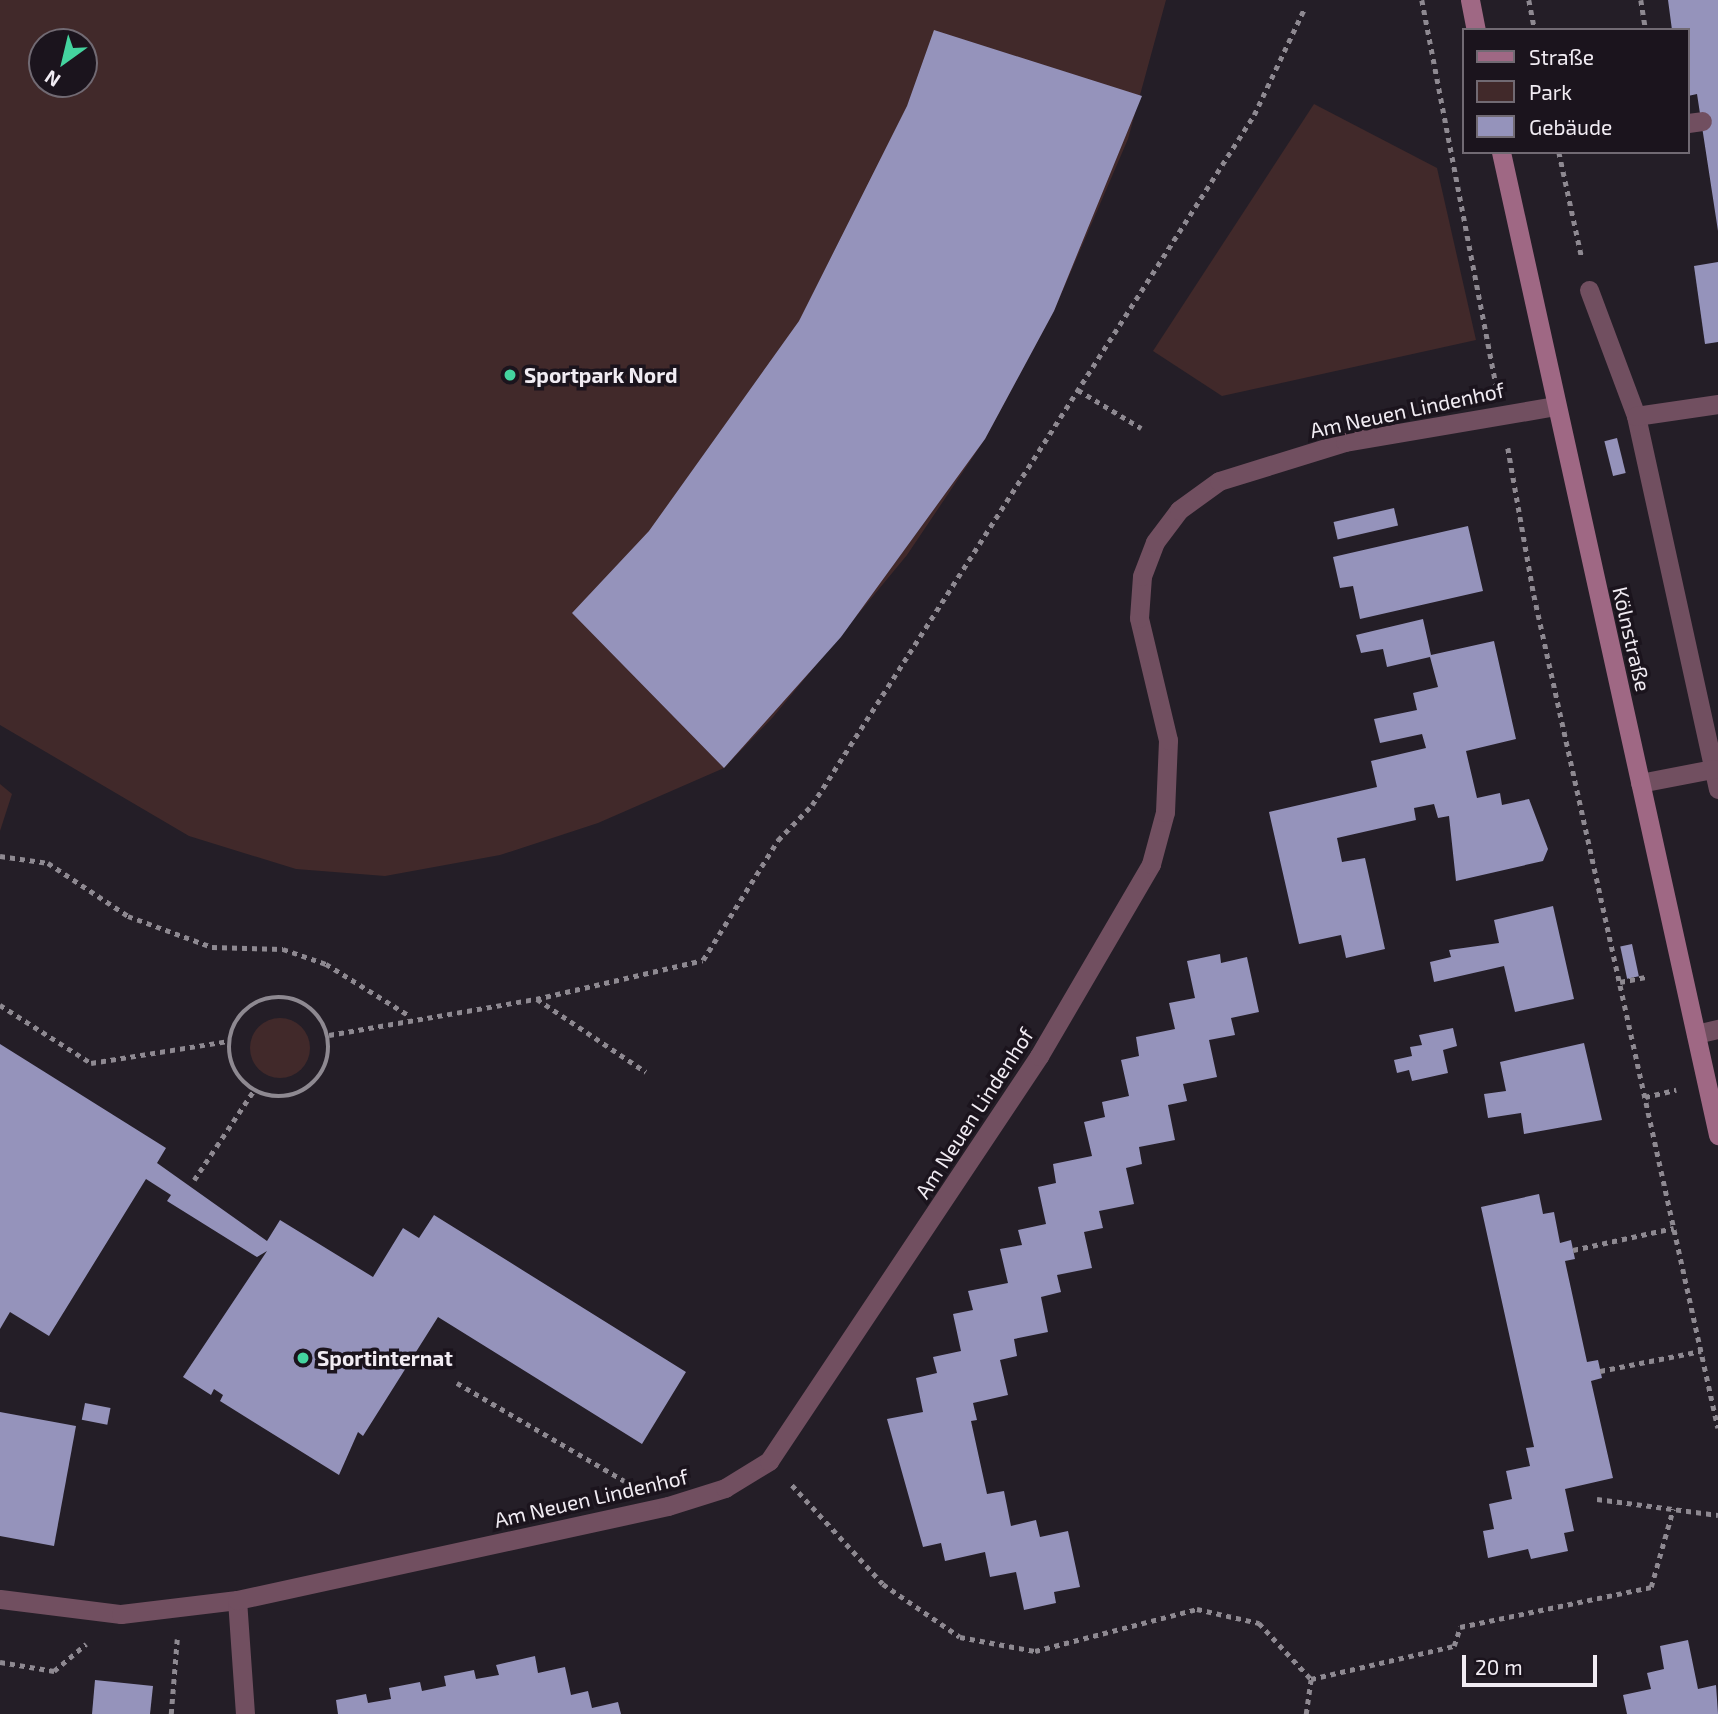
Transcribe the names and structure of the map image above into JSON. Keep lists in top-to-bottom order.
{
  "streets": {
    "main road": ["Kölnstraße"],
    "street": ["Am Neuen Lindenhof"]
  },
  "crossings": [
    ["Am Neuen Lindenhof", "Kölnstraße"]
  ],
  "places": ["Sportpark Nord", "Sportinternat"],
  "legend": ["Straße", "Park", "Gebäude"],
  "scale_bar": "20 m",
  "north": "bottom left"
}
